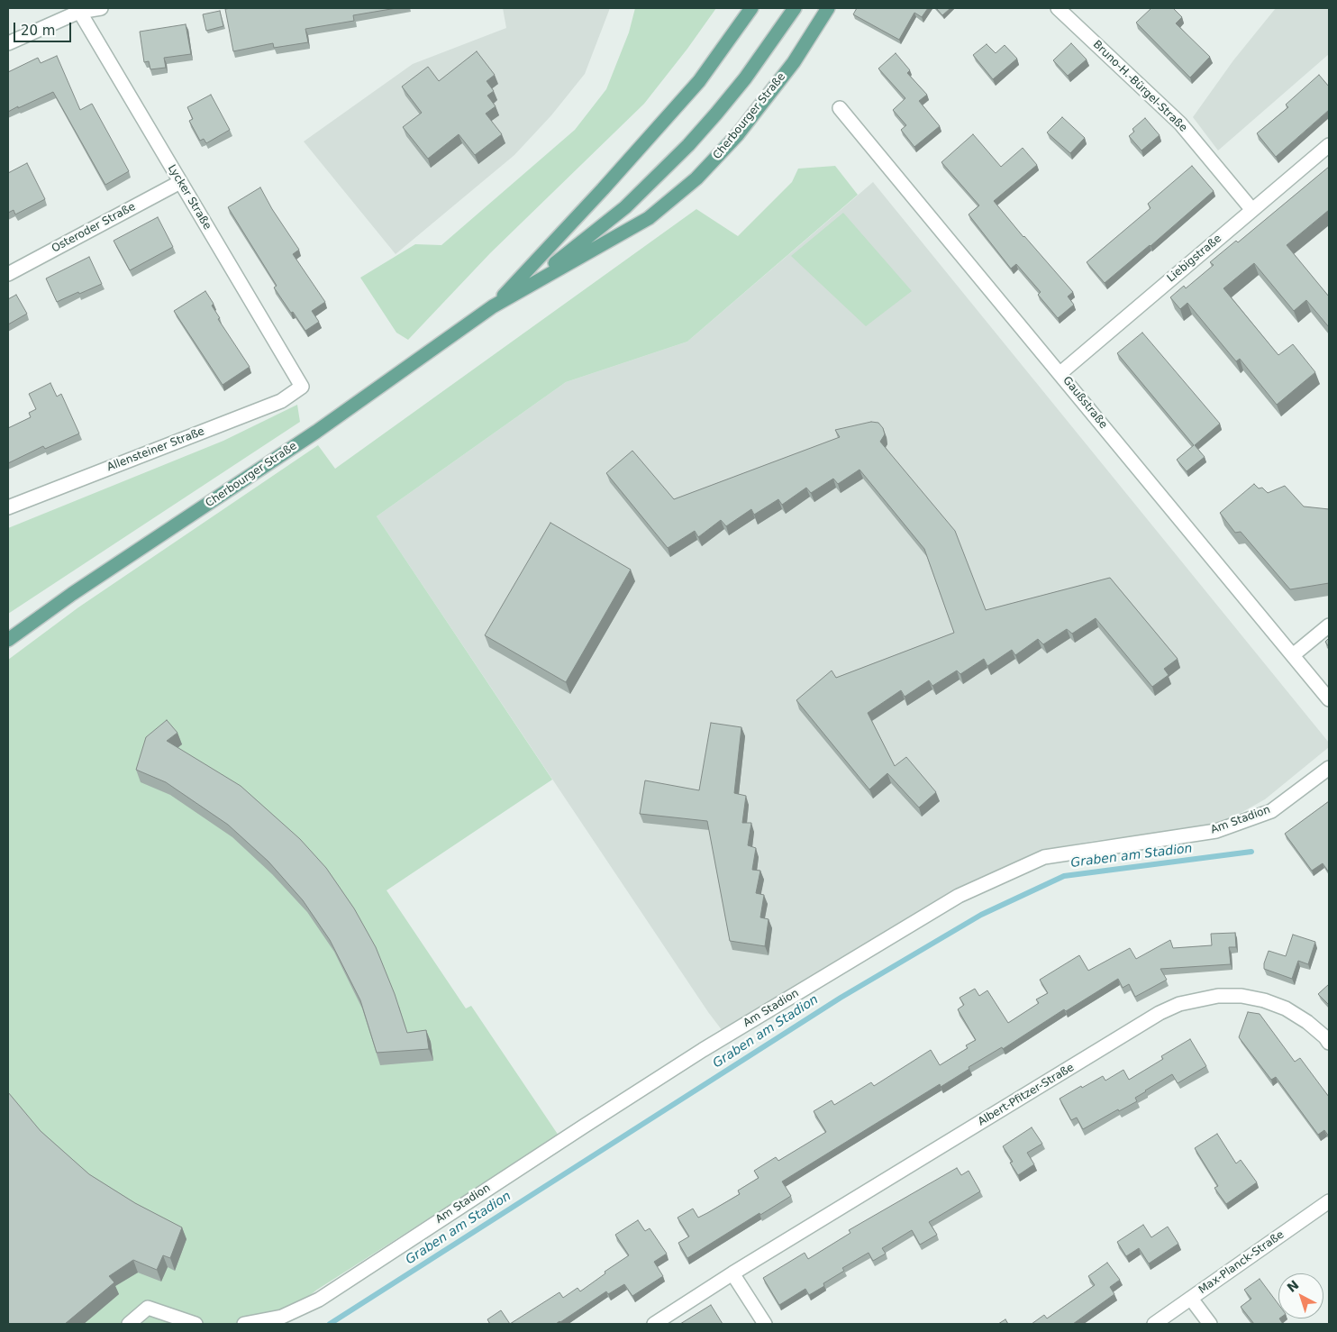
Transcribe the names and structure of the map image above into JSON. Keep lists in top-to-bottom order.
{
  "streets": {
    "main road": ["Cherbourger Straße"],
    "street": [
      "Bruno-H.-Bürgel-Straße",
      "Lycker Straße",
      "Osteroder Straße",
      "Liebigstraße",
      "Gaußstraße",
      "Allensteiner Straße",
      "Am Stadion",
      "Albert-Pfitzer-Straße",
      "Max-Planck-Straße"
    ]
  },
  "crossings": [
    ["Bruno-H.-Bürgel-Straße", "Liebigstraße"],
    ["Lycker Straße", "Osteroder Straße"],
    ["Lycker Straße", "Allensteiner Straße"],
    ["Liebigstraße", "Gaußstraße"]
  ],
  "water": ["Graben am Stadion"],
  "scale_bar": "20 m",
  "north": "top left"
}
